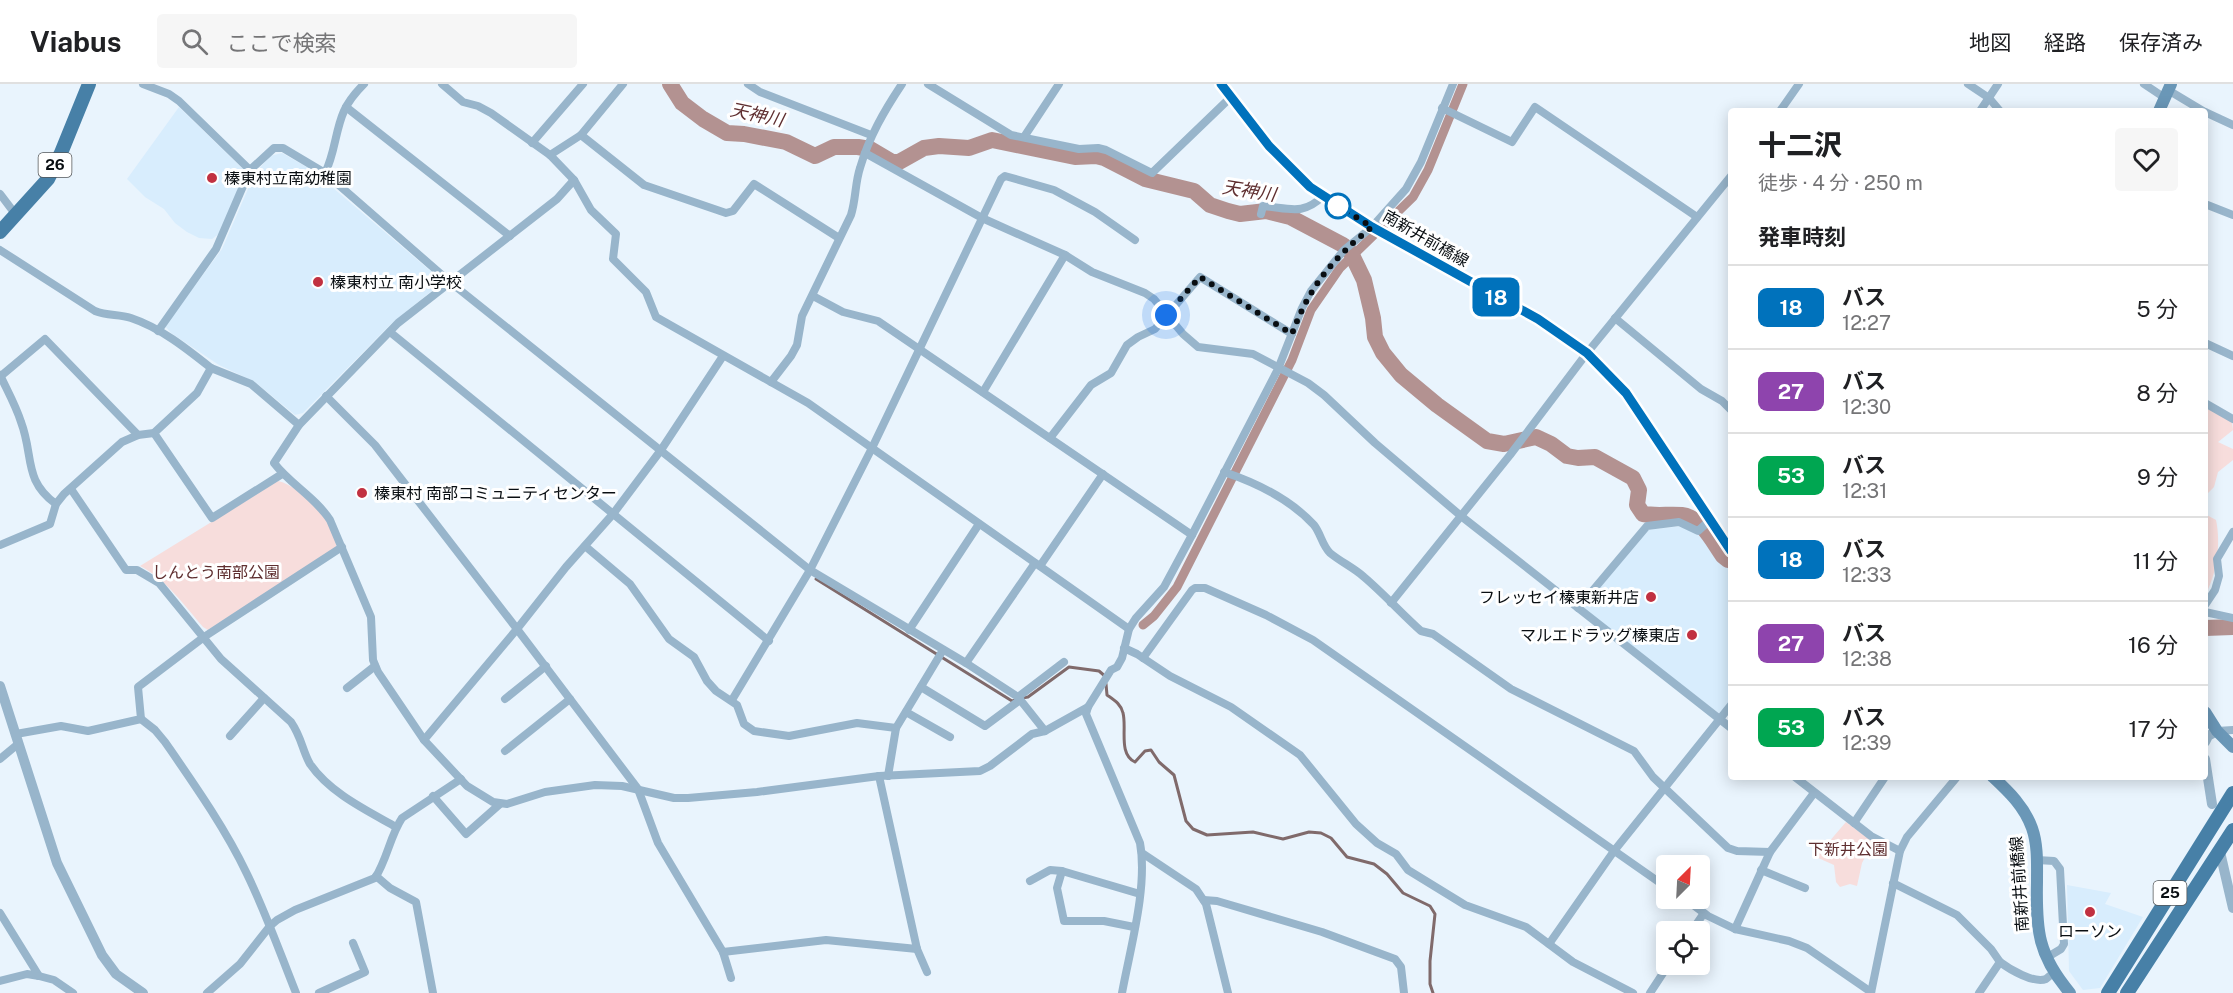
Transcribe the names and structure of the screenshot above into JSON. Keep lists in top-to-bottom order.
{
  "streets": {
    "main road": ["26", "南新井前橋線", "25"]
  },
  "water": ["天神川"],
  "parks": ["しんとう南部公園", "下新井公園"],
  "places": [
    "榛東村立南幼稚園",
    "榛東村立 南小学校",
    "榛東村 南部コミュニティセンター",
    "フレッセイ榛東新井店",
    "マルエドラッグ榛東店",
    "ローソン"
  ],
  "lines": ["bus line 18"],
  "north": "top right",
  "page": {
    "header": "Viabus",
    "search": "ここで検索",
    "nav": ["地図", "経路", "保存済み"],
    "on_map": "18",
    "heading": [
      ["十二沢", "徒歩 · 4 分 · 250 m"],
      "発車時刻"
    ],
    "list": [
      {
        "mark": "18",
        "name": "バス",
        "note": "12:27",
        "value": "5 分"
      },
      {
        "mark": "27",
        "name": "バス",
        "note": "12:30",
        "value": "8 分"
      },
      {
        "mark": "53",
        "name": "バス",
        "note": "12:31",
        "value": "9 分"
      },
      {
        "mark": "18",
        "name": "バス",
        "note": "12:33",
        "value": "11 分"
      },
      {
        "mark": "27",
        "name": "バス",
        "note": "12:38",
        "value": "16 分"
      },
      {
        "mark": "53",
        "name": "バス",
        "note": "12:39",
        "value": "17 分"
      }
    ]
  }
}
